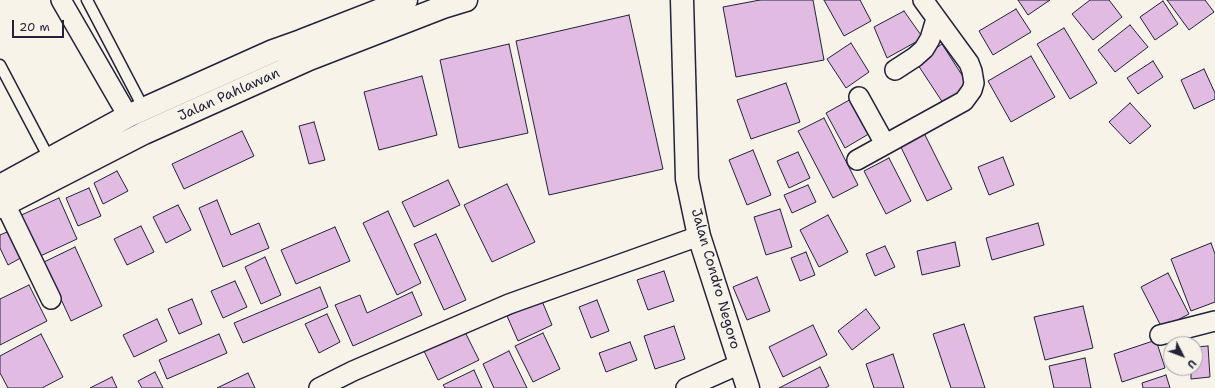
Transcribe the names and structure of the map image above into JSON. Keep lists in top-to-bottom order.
{
  "streets": {
    "main road": ["Jalan Pahlawan", "Jalan Condro Negoro"]
  },
  "scale_bar": "20 m",
  "north": "bottom right"
}
